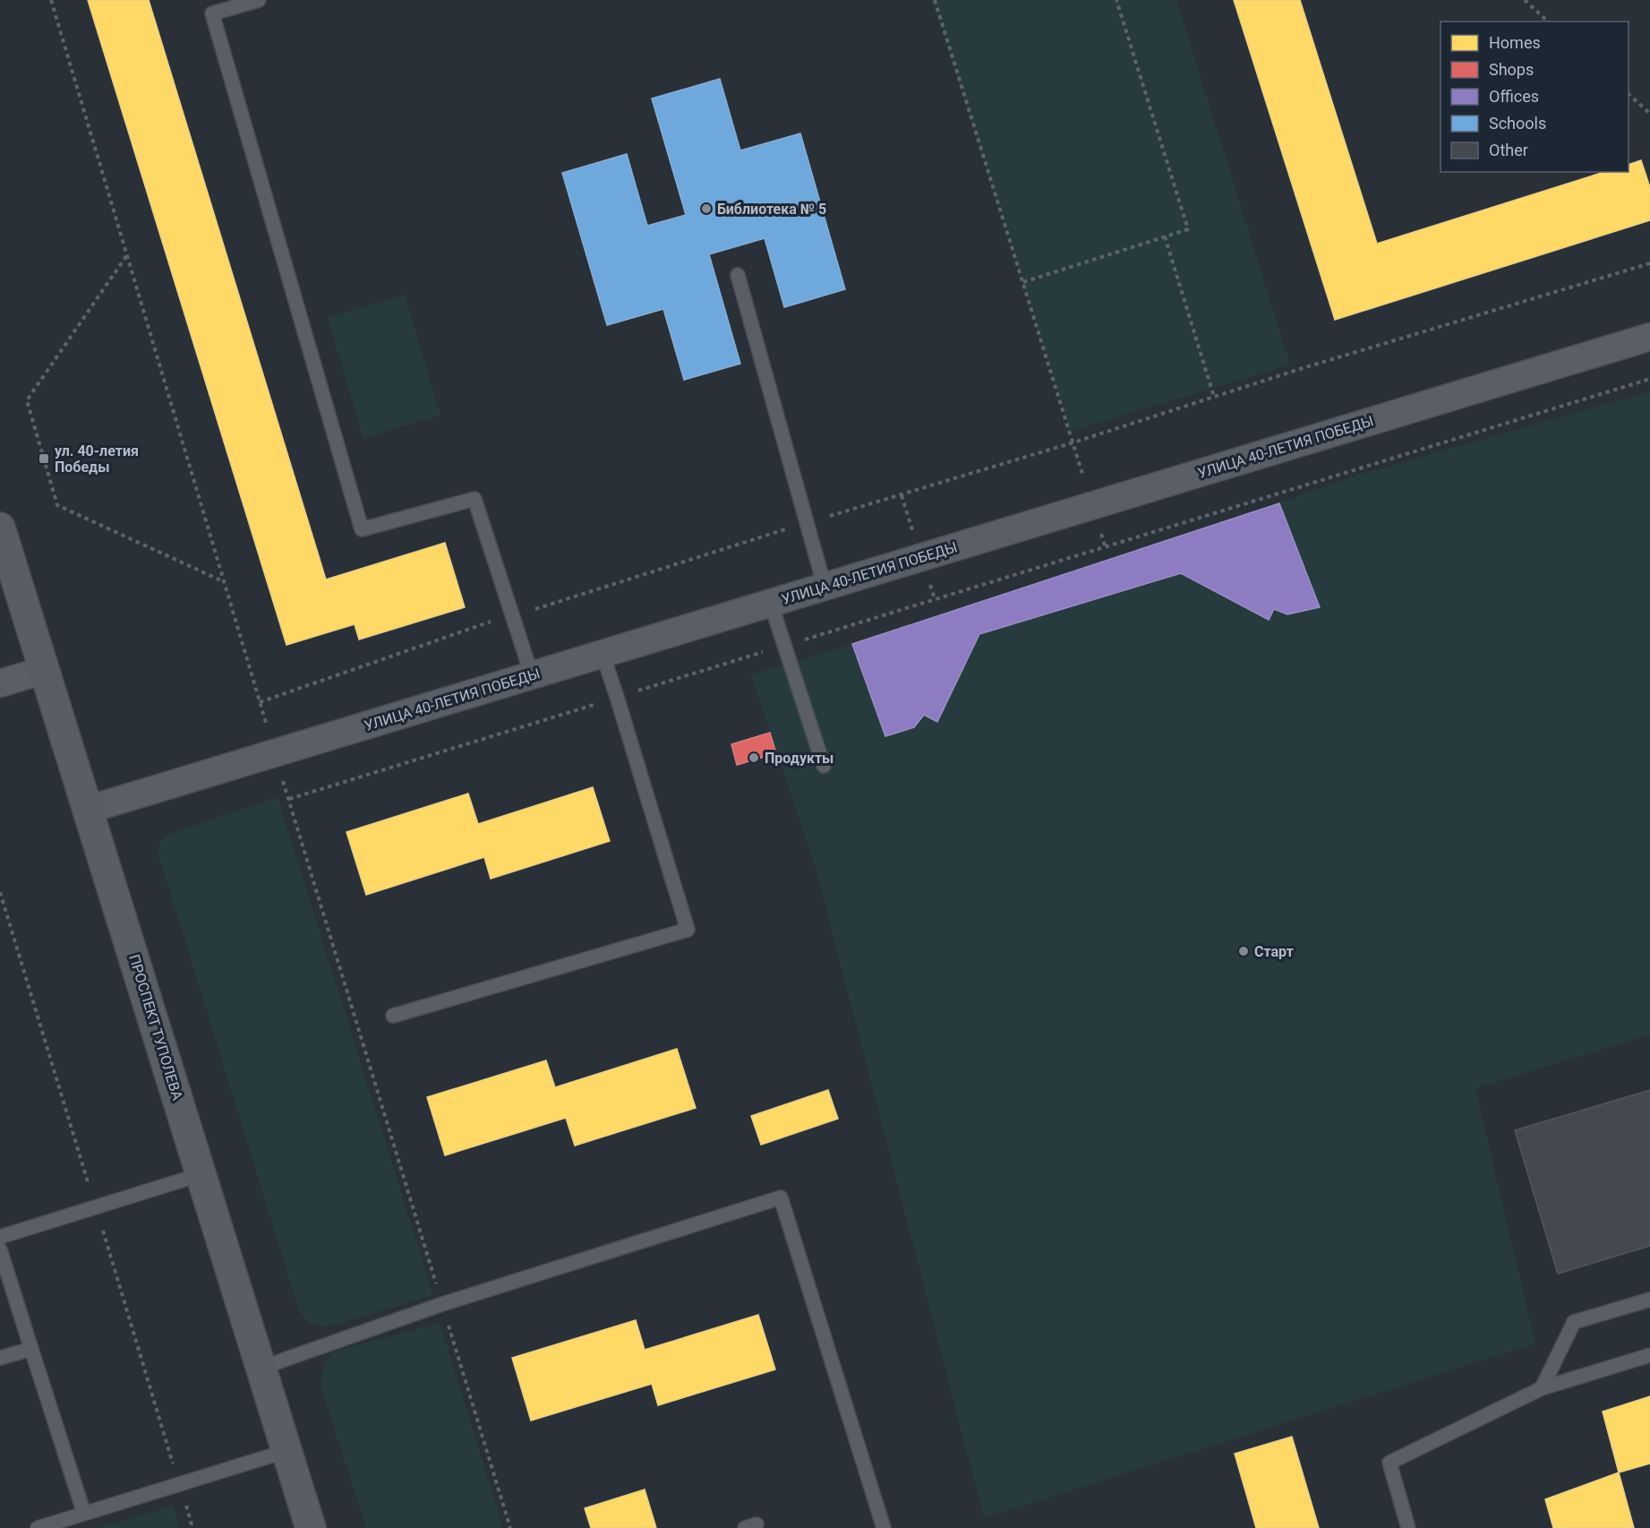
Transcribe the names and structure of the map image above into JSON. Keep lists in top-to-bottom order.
{
  "streets": {
    "main road": ["ПРОСПЕКТ ТУПОЛЕВА"],
    "street": ["УЛИЦА 40-ЛЕТИЯ ПОБЕДЫ"]
  },
  "crossings": [
    ["УЛИЦА 40-ЛЕТИЯ ПОБЕДЫ", "ПРОСПЕКТ ТУПОЛЕВА"]
  ],
  "places": {
    "other": ["Библиотека № 5", "Продукты", "Старт"],
    "transit": ["ул. 40-летия Победы"]
  },
  "legend": [
    "Homes",
    "Shops",
    "Offices",
    "Schools",
    "Other"
  ]
}
